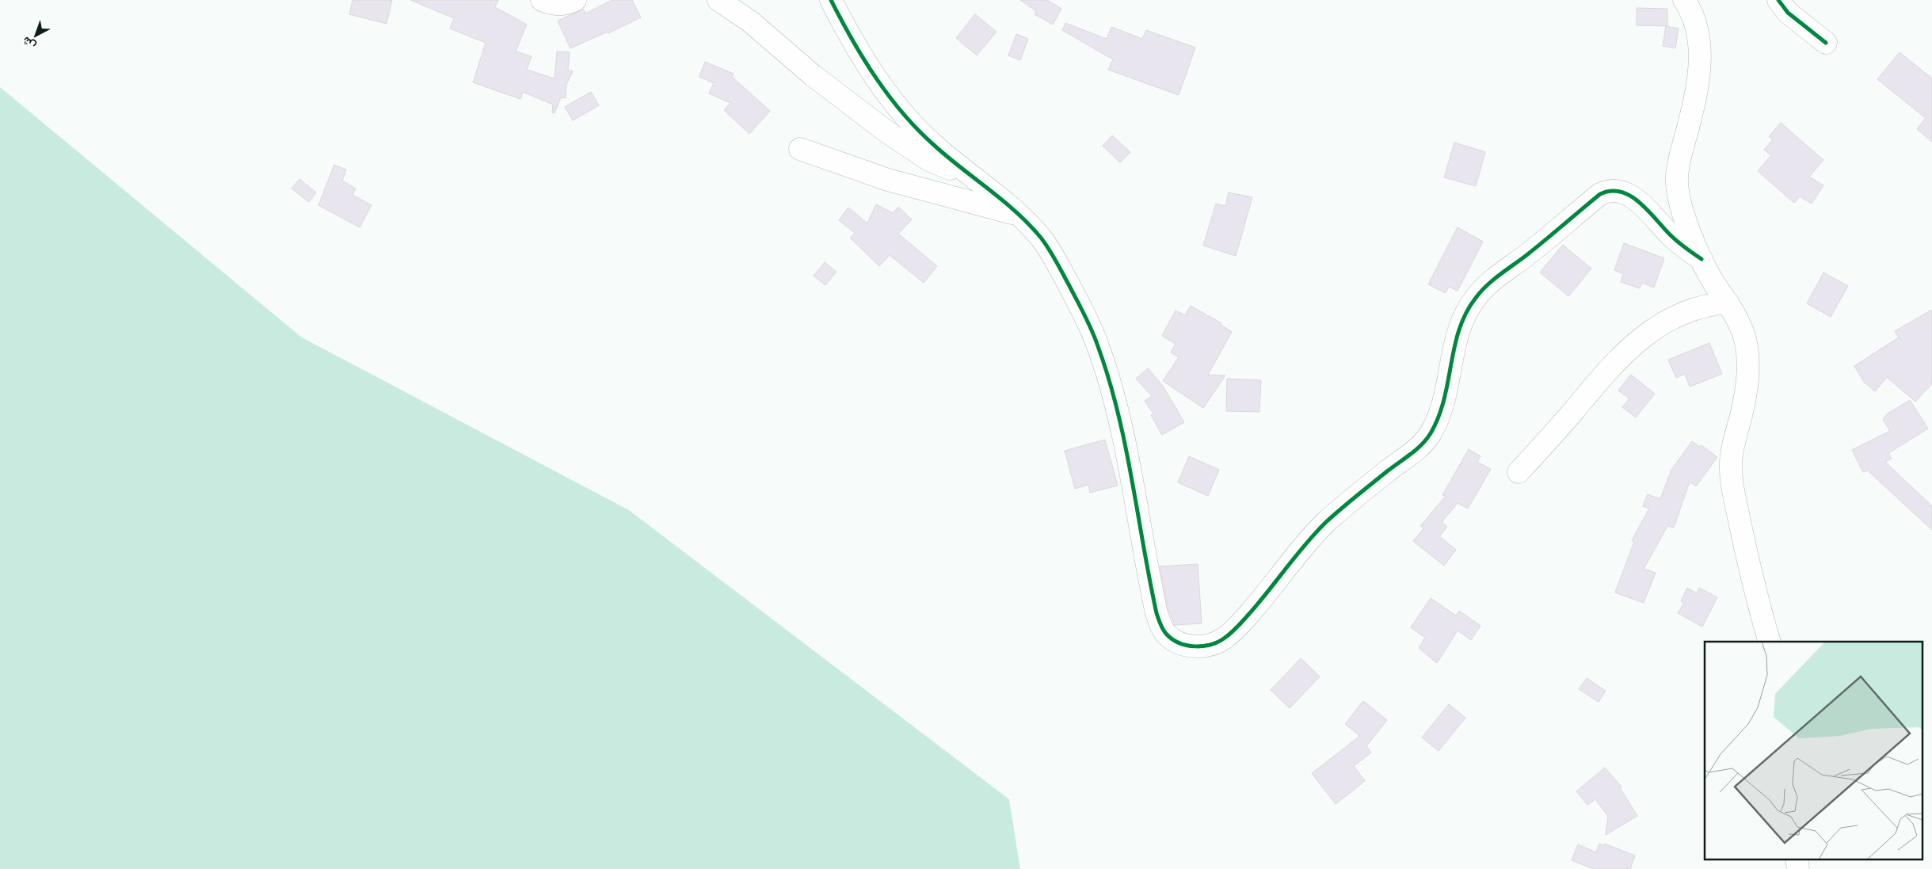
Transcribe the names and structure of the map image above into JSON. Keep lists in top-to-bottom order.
{
  "north": "bottom left"
}
